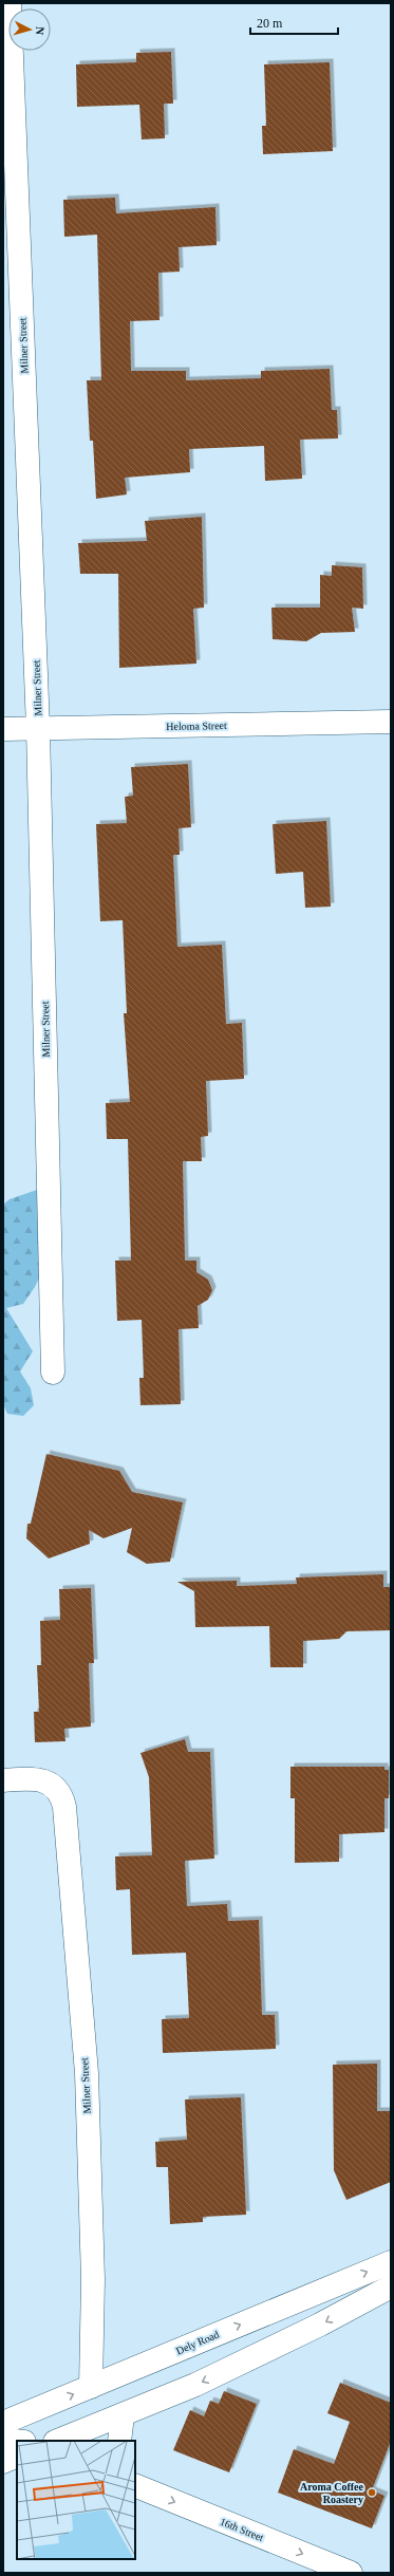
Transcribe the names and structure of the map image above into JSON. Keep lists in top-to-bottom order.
{
  "streets": {
    "street": [
      "Milner Street",
      "Heloma Street",
      "Dely Road",
      "16th Street"
    ]
  },
  "crossings": [
    ["Milner Street", "Heloma Street"],
    ["Milner Street", "Dely Road"]
  ],
  "one_way": ["16th Street"],
  "places": ["Aroma Coffee Roastery"],
  "scale_bar": "20 m",
  "north": "right"
}
